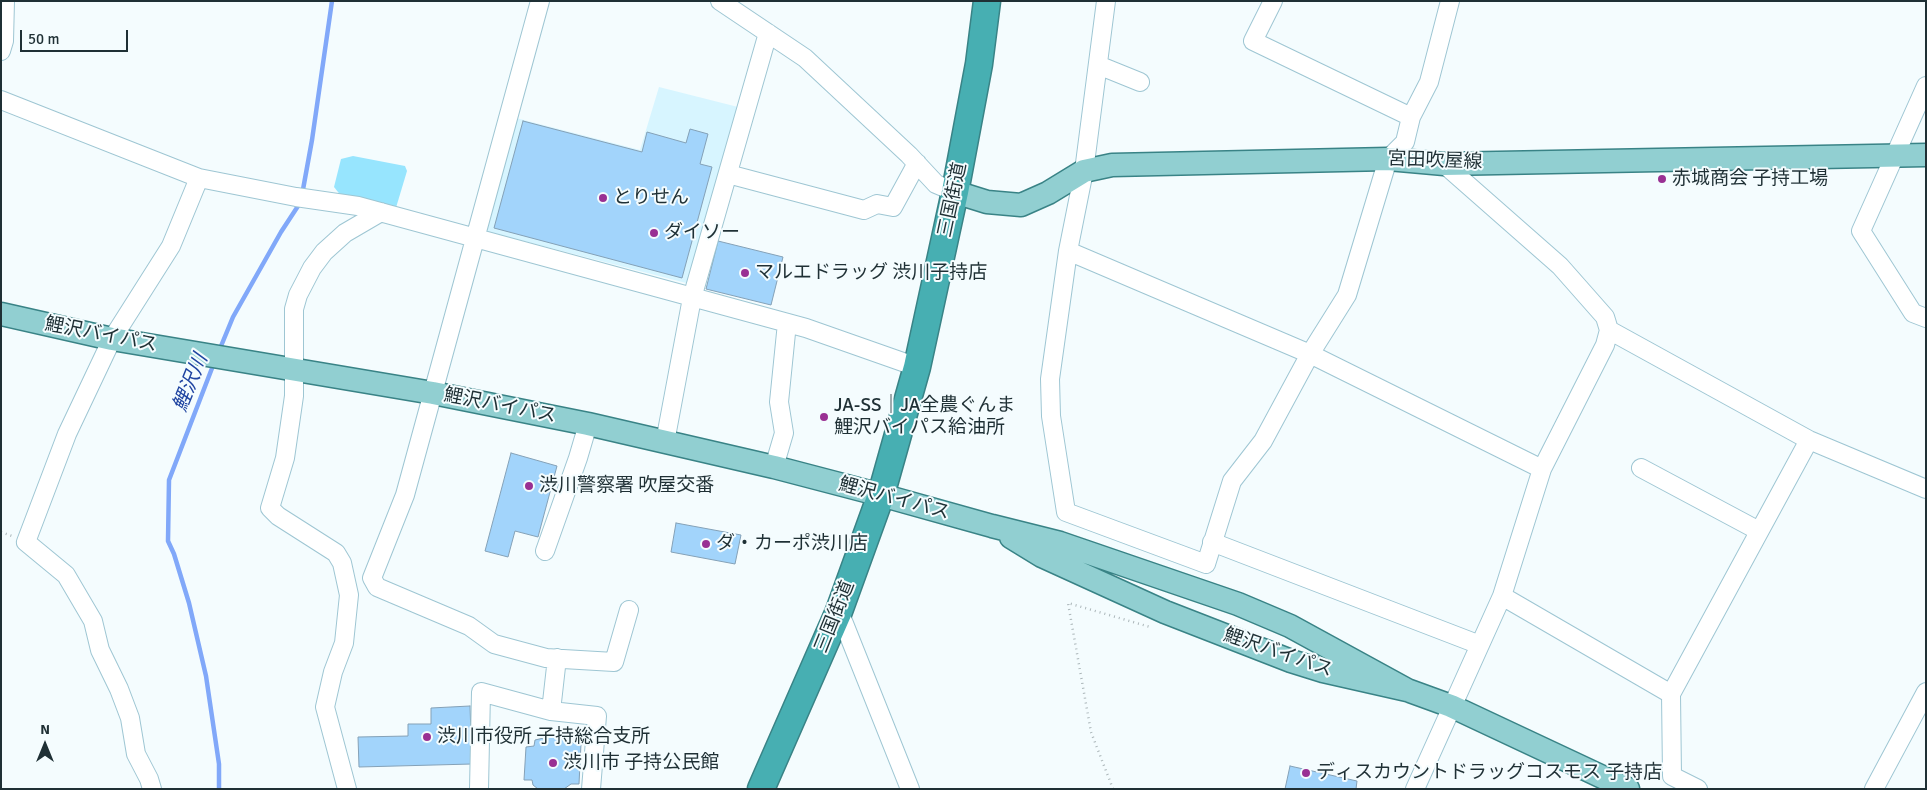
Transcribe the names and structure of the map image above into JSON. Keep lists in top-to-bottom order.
{
  "streets": {
    "highway": ["三国街道"],
    "main road": ["宮田吹屋線", "鯉沢バイパス"]
  },
  "crossings": [
    ["宮田吹屋線", "三国街道"],
    ["三国街道", "鯉沢バイパス"]
  ],
  "water": ["鯉沢川"],
  "places": [
    "赤城商会 子持工場",
    "とりせん",
    "ダイソー",
    "マルエドラッグ 渋川子持店",
    "JA-SS｜JA全農ぐんま 鯉沢バイパス給油所",
    "渋川警察署 吹屋交番",
    "ダ・カーポ渋川店",
    "渋川市役所 子持総合支所",
    "渋川市 子持公民館",
    "ディスカウントドラッグコスモス 子持店"
  ],
  "scale_bar": "50 m",
  "north": "top"
}
